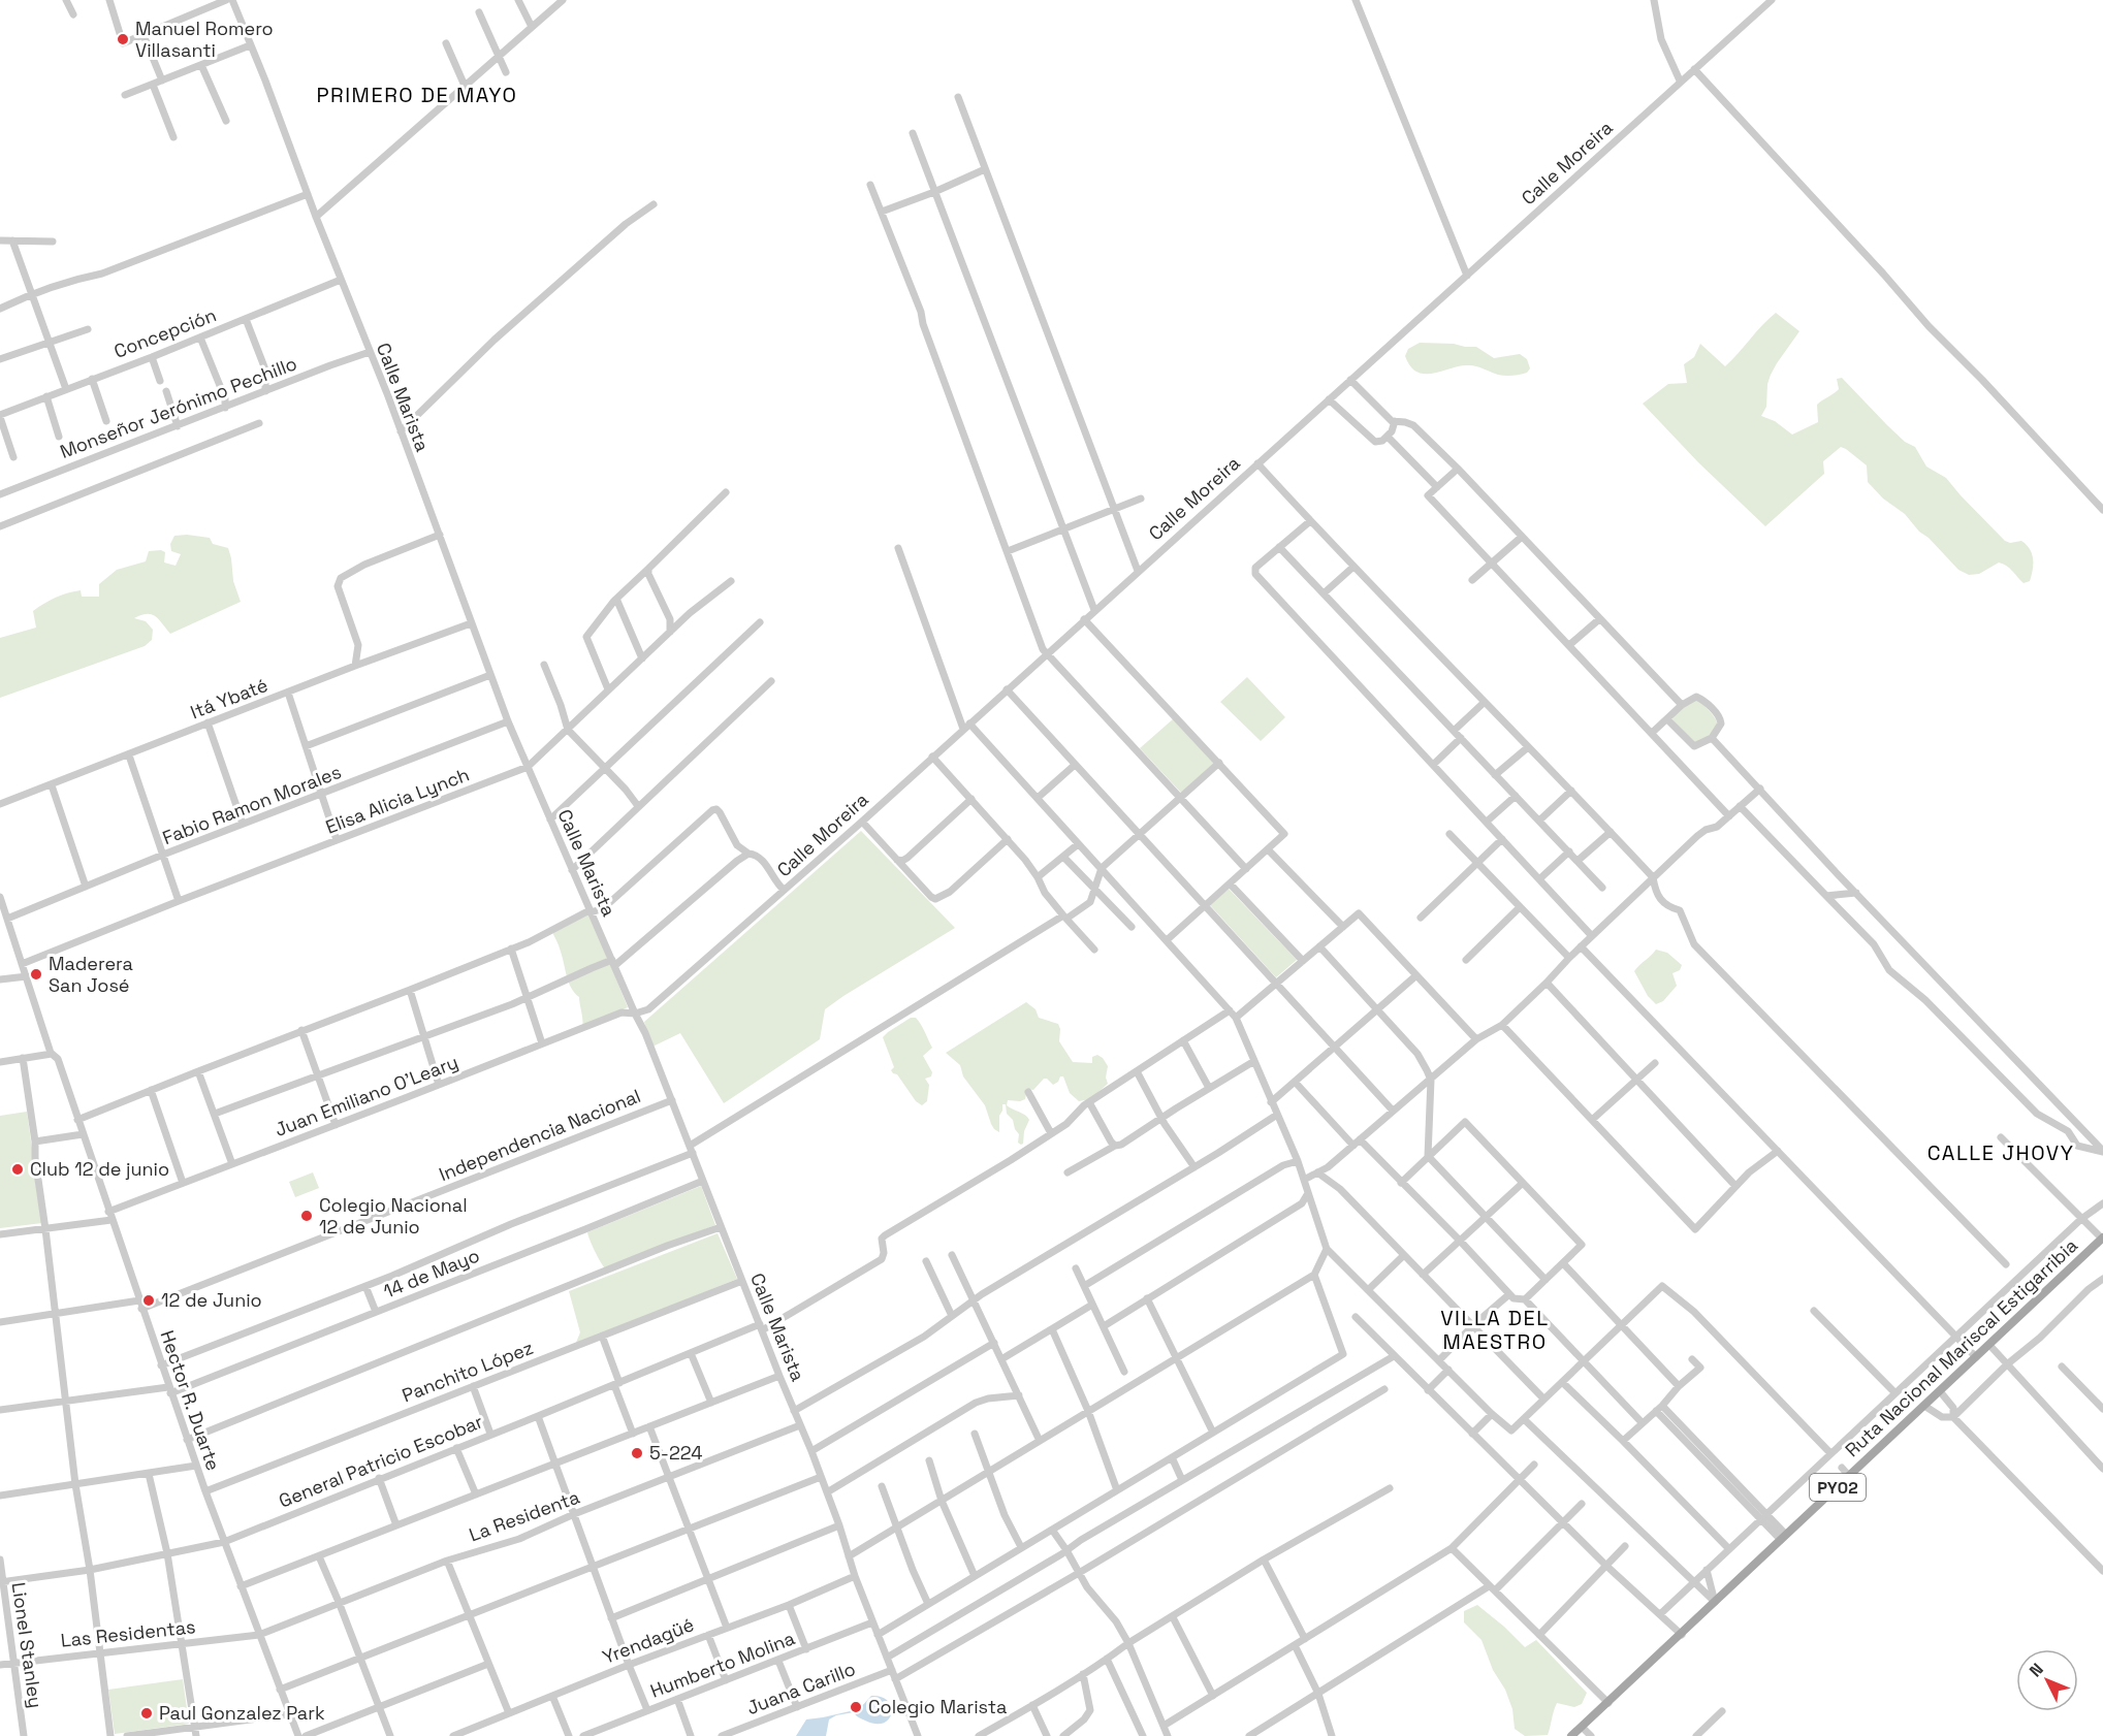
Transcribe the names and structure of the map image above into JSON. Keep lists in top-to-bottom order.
{
  "streets": {
    "main road": ["Ruta Nacional Mariscal Estigarribia", "PY02"],
    "street": [
      "Calle Moreira",
      "Concepción",
      "Calle Marista",
      "Monseñor Jerónimo Pechillo",
      "Itá Ybaté",
      "Elisa Alicia Lynch",
      "Fabio Ramon Morales",
      "Juan Emiliano O'Leary",
      "Independencia Nacional",
      "14 de Mayo",
      "Panchito López",
      "Hector R. Duarte",
      "General Patricio Escobar",
      "La Residenta",
      "Las Residentas",
      "Yrendagüé",
      "Lionel Stanley",
      "Humberto Molina",
      "Juana Carillo"
    ]
  },
  "crossings": [
    ["Calle Moreira", "Calle Marista"],
    ["Calle Moreira", "Juan Emiliano O'Leary"],
    ["Concepción", "Calle Marista"],
    ["Calle Marista", "Monseñor Jerónimo Pechillo"],
    ["Calle Marista", "Itá Ybaté"],
    ["Calle Marista", "Elisa Alicia Lynch"],
    ["Calle Marista", "Fabio Ramon Morales"],
    ["Calle Marista", "Juan Emiliano O'Leary"],
    ["Calle Marista", "Independencia Nacional"],
    ["Calle Marista", "14 de Mayo"],
    ["Calle Marista", "Panchito López"],
    ["Calle Marista", "General Patricio Escobar"],
    ["Calle Marista", "La Residenta"],
    ["Calle Marista", "Yrendagüé"],
    ["Calle Marista", "Humberto Molina"],
    ["Calle Marista", "Juana Carillo"],
    ["Elisa Alicia Lynch", "Hector R. Duarte"],
    ["Fabio Ramon Morales", "Hector R. Duarte"],
    ["Juan Emiliano O'Leary", "Hector R. Duarte"],
    ["Independencia Nacional", "Hector R. Duarte"],
    ["14 de Mayo", "Hector R. Duarte"],
    ["Panchito López", "Hector R. Duarte"],
    ["Hector R. Duarte", "General Patricio Escobar"],
    ["Hector R. Duarte", "La Residenta"],
    ["Hector R. Duarte", "Las Residentas"],
    ["General Patricio Escobar", "Lionel Stanley"],
    ["La Residenta", "Las Residentas"],
    ["Las Residentas", "Lionel Stanley"]
  ],
  "districts": ["PRIMERO DE MAYO", "CALLE JHOVY", "VILLA DEL MAESTRO"],
  "places": [
    "Manuel Romero Villasanti",
    "Maderera San José",
    "Club 12 de junio",
    "Colegio Nacional 12 de Junio",
    "12 de Junio",
    "5-224",
    "Colegio Marista",
    "Paul Gonzalez Park"
  ],
  "north": "top left"
}
